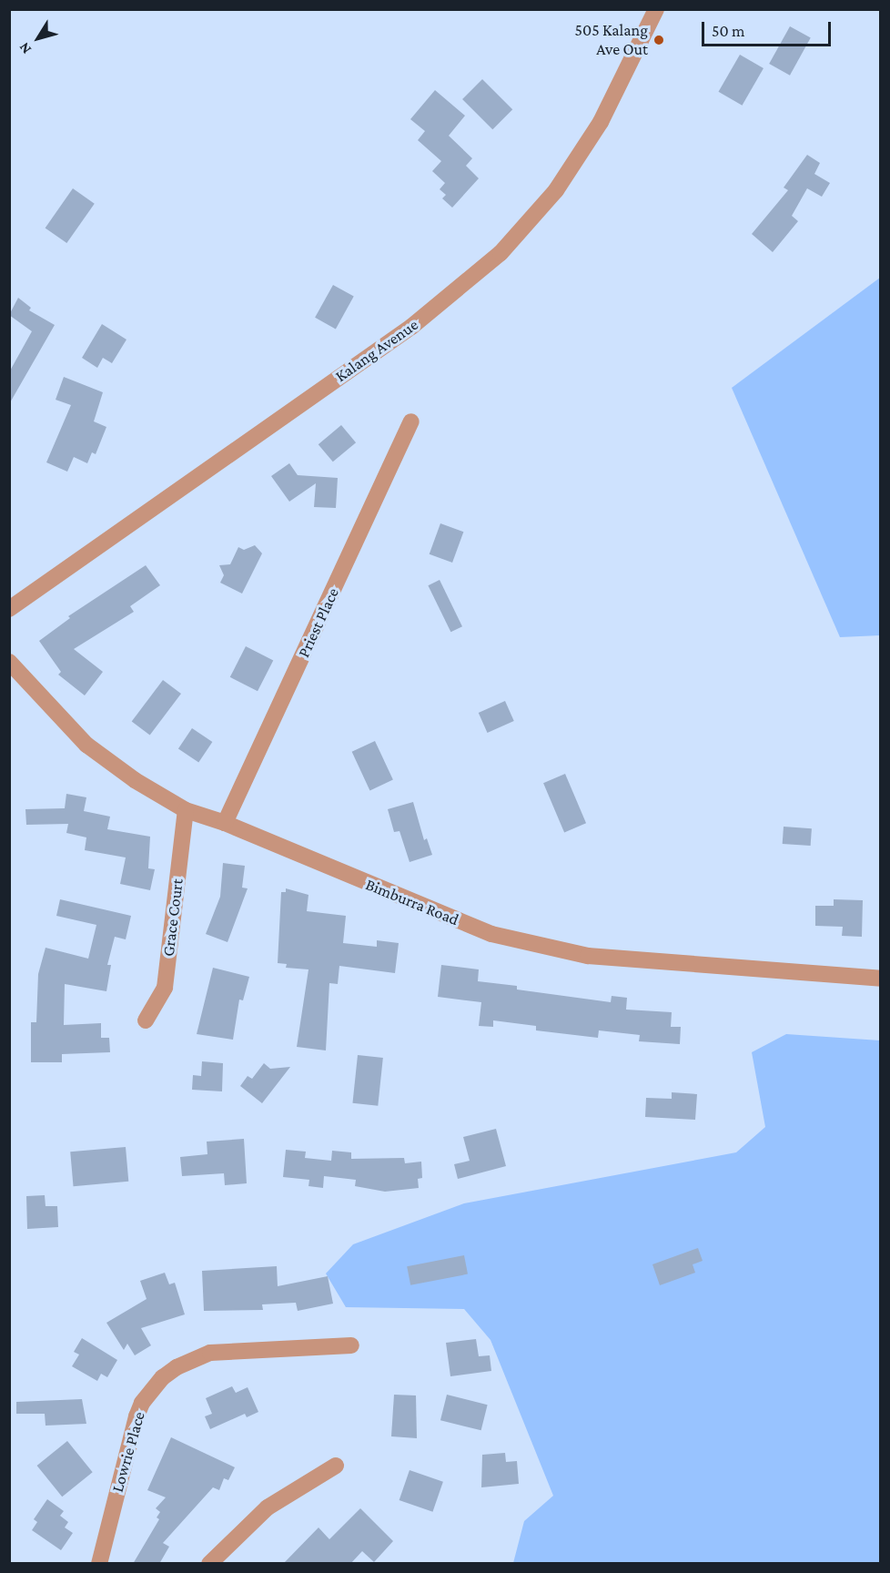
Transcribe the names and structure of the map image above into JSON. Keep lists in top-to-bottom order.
{
  "streets": {
    "street": [
      "Kalang Avenue",
      "Priest Place",
      "Bimburra Road",
      "Grace Court",
      "Lowrie Place"
    ]
  },
  "crossings": [
    ["Priest Place", "Bimburra Road"],
    ["Bimburra Road", "Grace Court"]
  ],
  "places": ["505 Kalang Ave Out"],
  "scale_bar": "50 m",
  "north": "bottom left"
}
